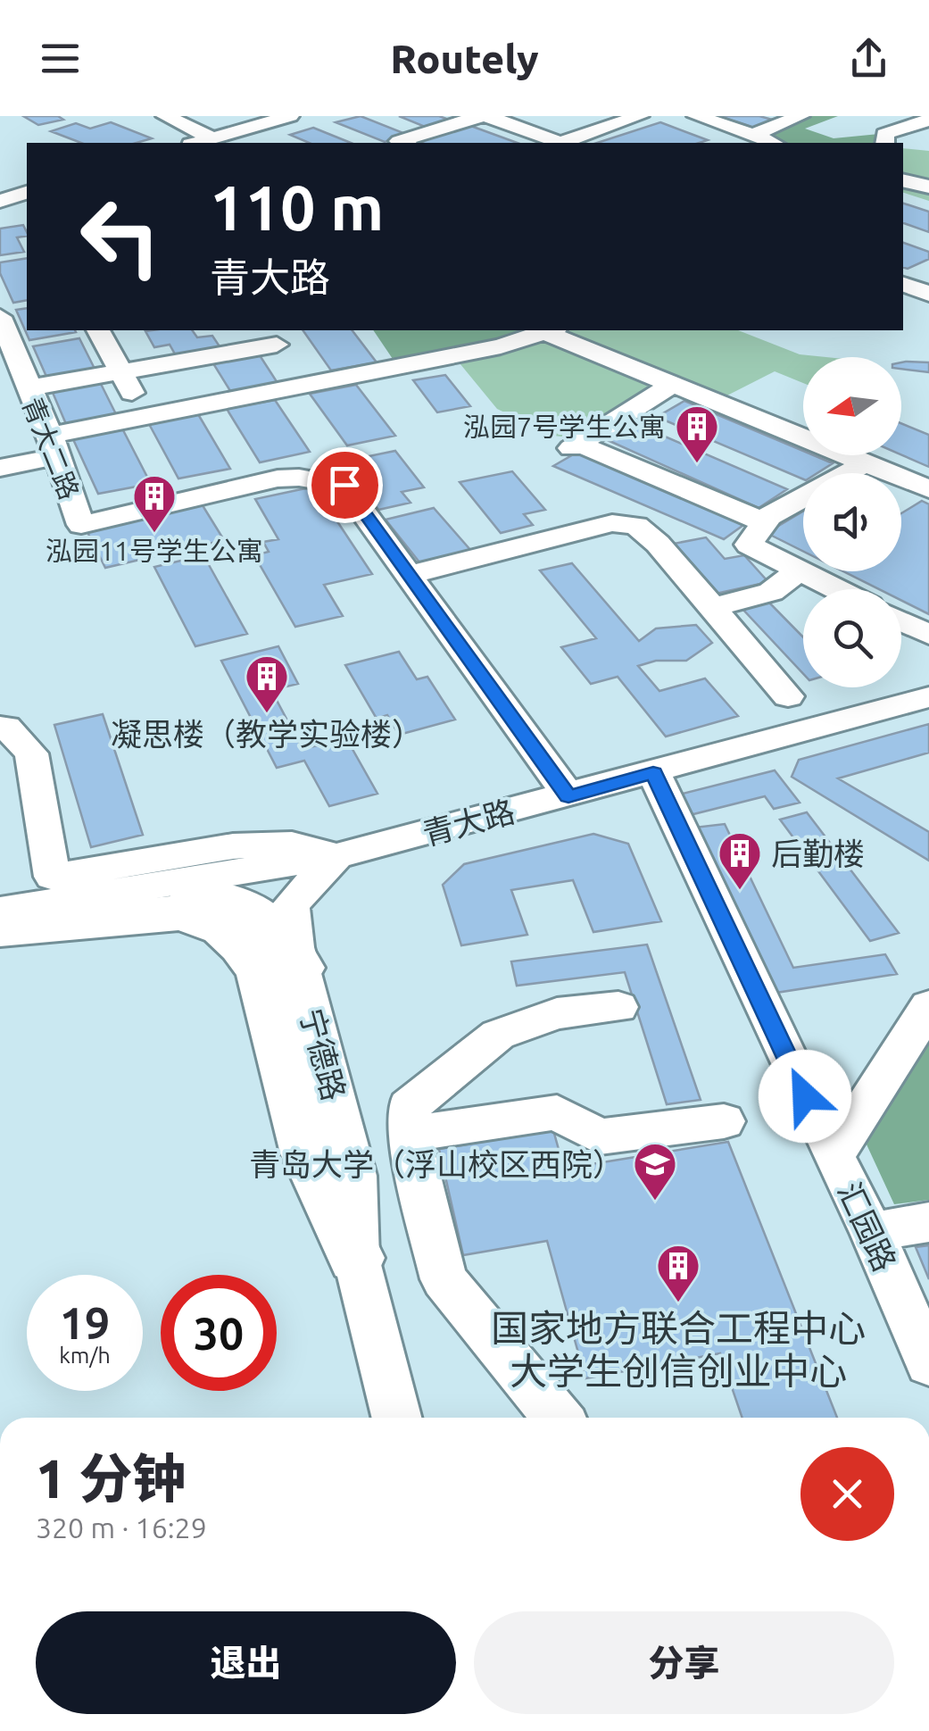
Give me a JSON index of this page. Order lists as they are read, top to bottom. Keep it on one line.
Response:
{"streets":{"street":["青大二路","青大路","宁德路","汇园路"]},"crossings":[["青大路","宁德路"]],"places":{"building":["泓园7号学生公寓","泓园11号学生公寓","凝思楼（教学实验楼）","后勤楼","国家地方联合工程中心 大学生创信创业中心"],"school or university":["青岛大学（浮山校区西院）"]},"north":"left","page":{"header":"Routely","turn":["110 m","青大路"],"speed":"19 km/h","limit":"30","heading":["1 分钟","320 m · 16:29"],"buttons":["退出","分享"]}}
